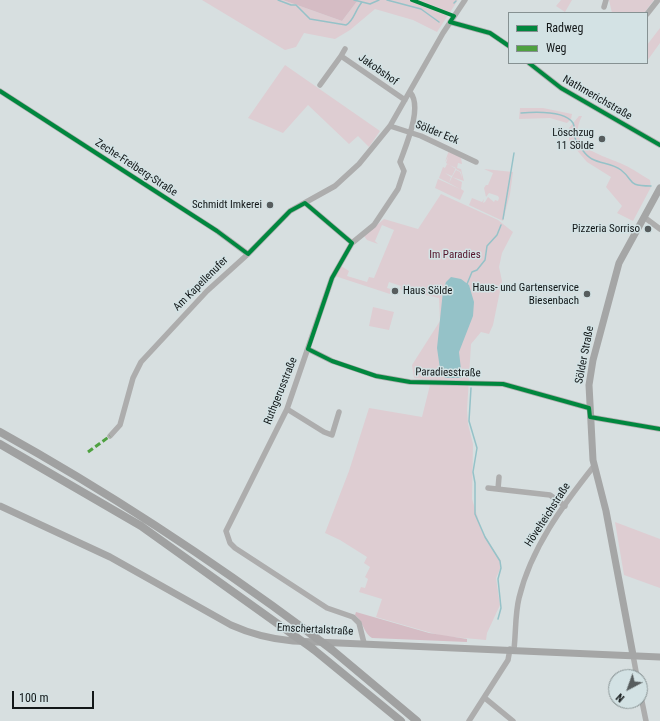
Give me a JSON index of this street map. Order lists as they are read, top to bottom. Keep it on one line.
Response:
{"streets":{"main road":["Sölder Straße","Emschertalstraße"],"street":["Jakobshof","Nathmerichstraße","Sölder Eck","Zeche-Freiberg-Straße","Am Kapellenufer","Paradiesstraße","Ruthgerusstraße","Hövelteichstraße"]},"crossings":[["Jakobshof","Am Kapellenufer"],["Sölder Eck","Am Kapellenufer"],["Sölder Eck","Ruthgerusstraße"],["Zeche-Freiberg-Straße","Am Kapellenufer"],["Am Kapellenufer","Ruthgerusstraße"],["Sölder Straße","Paradiesstraße"],["Sölder Straße","Hövelteichstraße"],["Sölder Straße","Emschertalstraße"],["Paradiesstraße","Ruthgerusstraße"],["Ruthgerusstraße","Emschertalstraße"],["Hövelteichstraße","Emschertalstraße"]],"parks":["Im Paradies"],"places":["Löschzug 11 Sölde","Schmidt Imkerei","Pizzeria Sorriso","Haus Sölde","Haus- und Gartenservice Biesenbach"],"legend":["Radweg","Weg"],"scale_bar":"100 m","north":"bottom left"}
